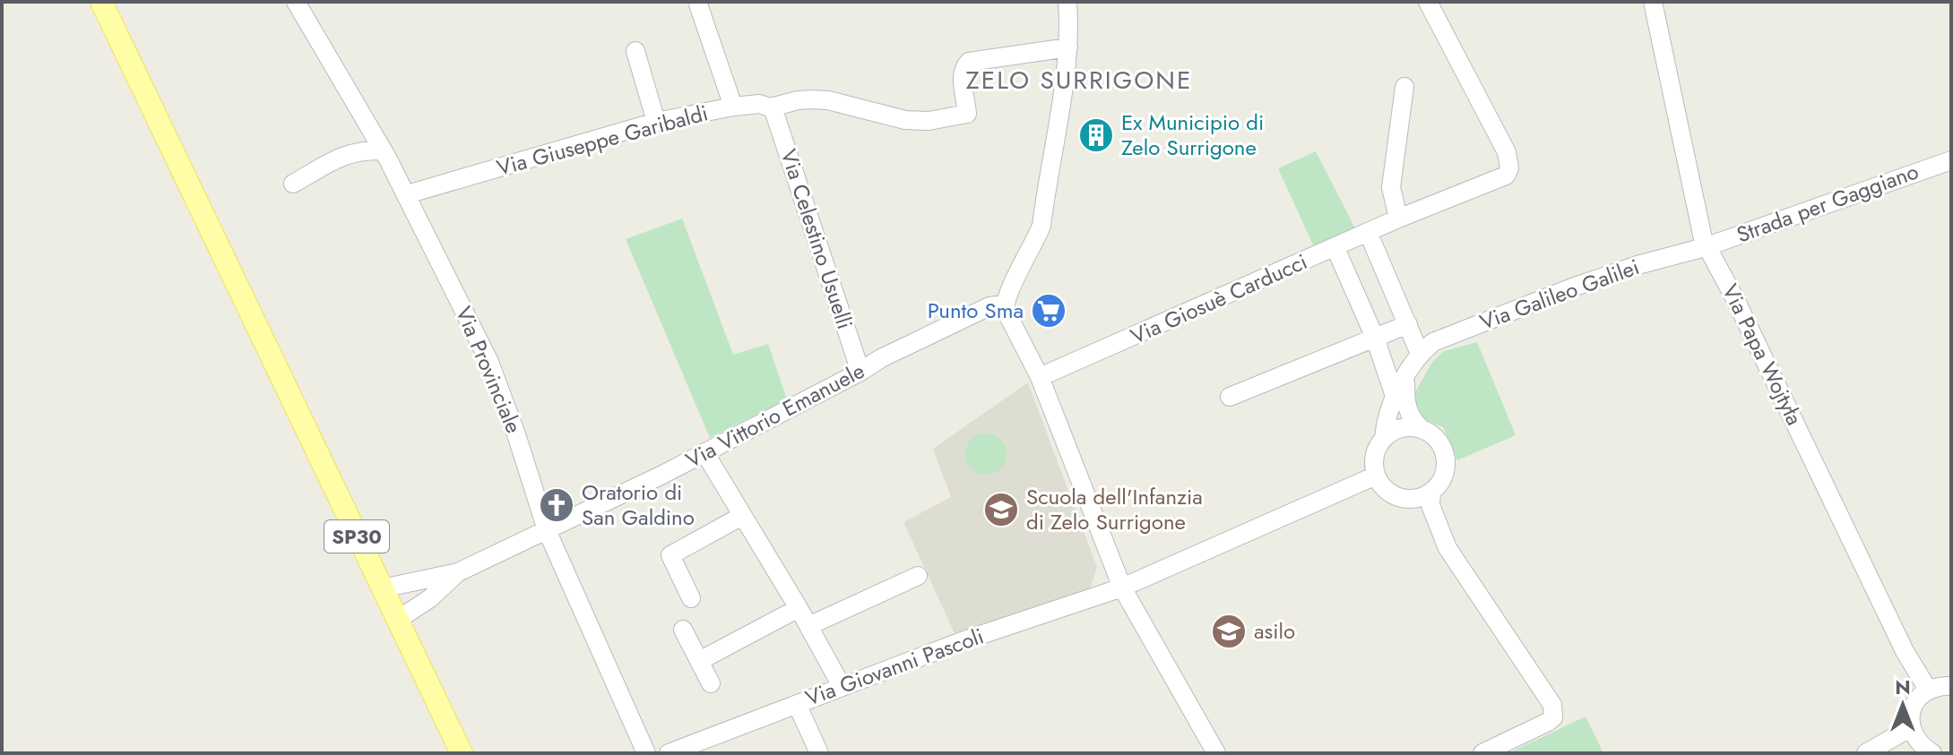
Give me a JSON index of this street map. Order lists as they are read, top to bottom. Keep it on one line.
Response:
{"streets":{"main road":["SP30"],"street":["Via Giuseppe Garibaldi","Strada per Gaggiano","Via Celestino Usuelli","Via Galileo Galilei","Via Giosuè Carducci","Via Papa Wojtyła","Via Provinciale","Via Vittorio Emanuele","Via Giovanni Pascoli"]},"crossings":[["Via Giuseppe Garibaldi","Via Celestino Usuelli"],["Via Giuseppe Garibaldi","Via Provinciale"],["Strada per Gaggiano","Via Galileo Galilei"],["Strada per Gaggiano","Via Papa Wojtyła"],["Via Celestino Usuelli","Via Vittorio Emanuele"],["Via Galileo Galilei","Via Papa Wojtyła"],["Via Provinciale","Via Vittorio Emanuele"]],"districts":["ZELO SURRIGONE"],"places":{"building":["Ex Municipio di Zelo Surrigone"],"supermarket":["Punto Sma"],"church":["Oratorio di San Galdino"],"school or university":["Scuola dell'Infanzia di Zelo Surrigone","asilo"]},"north":"top"}
